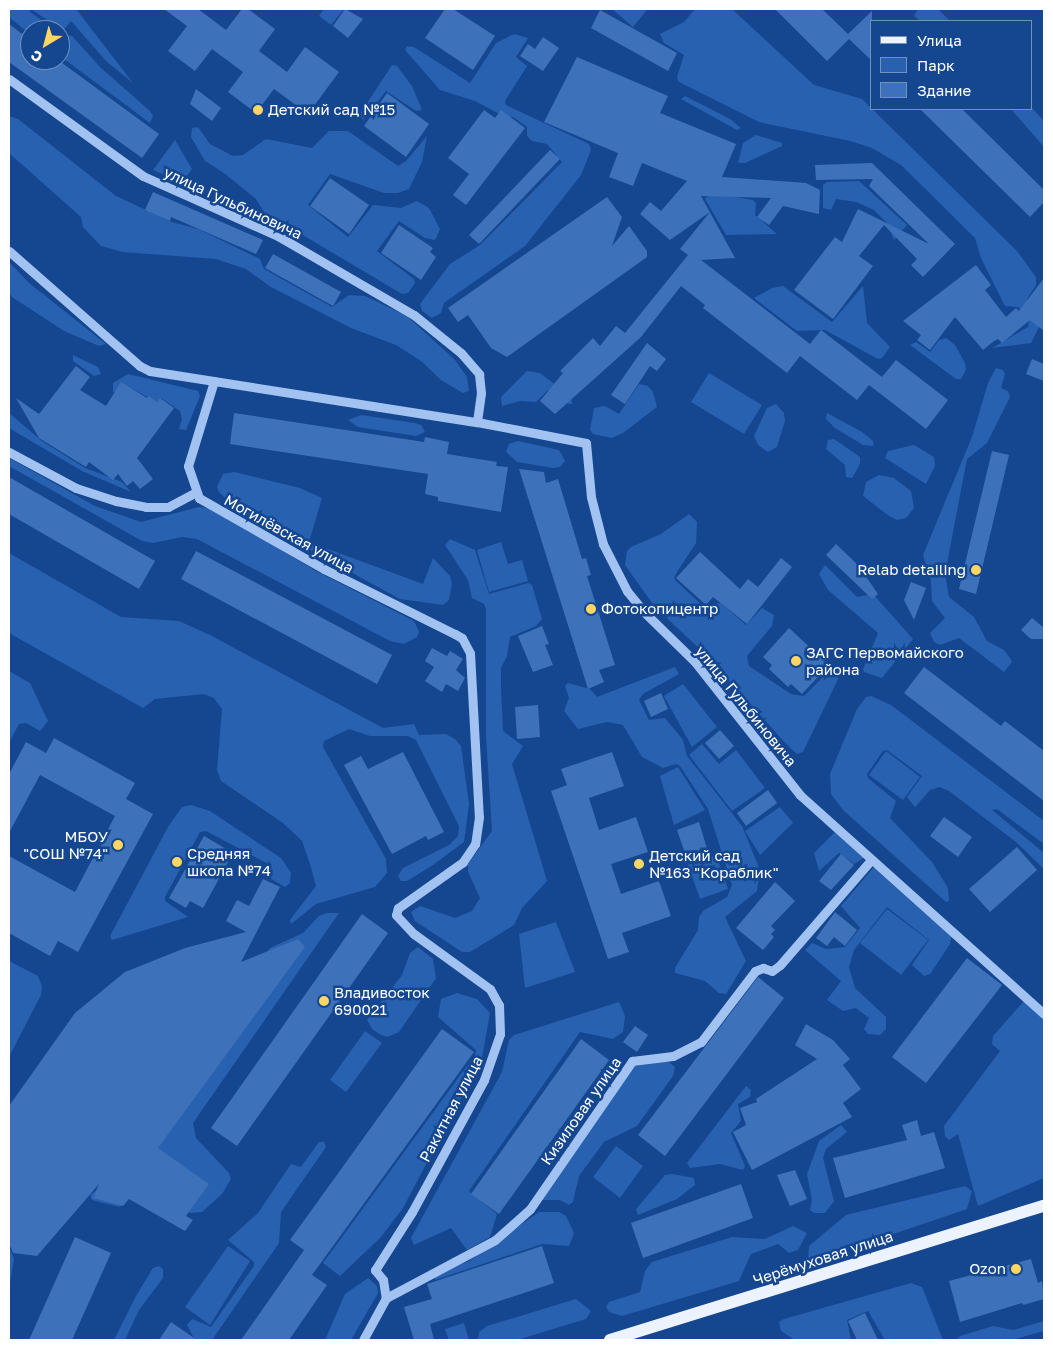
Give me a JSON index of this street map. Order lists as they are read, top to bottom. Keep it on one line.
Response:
{"streets":{"main road":["Черёмуховая улица"],"street":["улица Гульбиновича","Могилёвская улица","Ракитная улица","Кизиловая улица"]},"crossings":[["улица Гульбиновича","Могилёвская улица"],["улица Гульбиновича","Кизиловая улица"],["Могилёвская улица","Ракитная улица"],["Ракитная улица","Кизиловая улица"]],"places":["Детский сад №15","Relab detailing","Фотокопицентр","ЗАГС Первомайского района","МБОУ \"СОШ №74\"","Средняя школа №74","Детский сад №163 \"Кораблик\"","Владивосток 690021","Ozon"],"legend":["Улица","Парк","Здание"],"north":"bottom left"}
